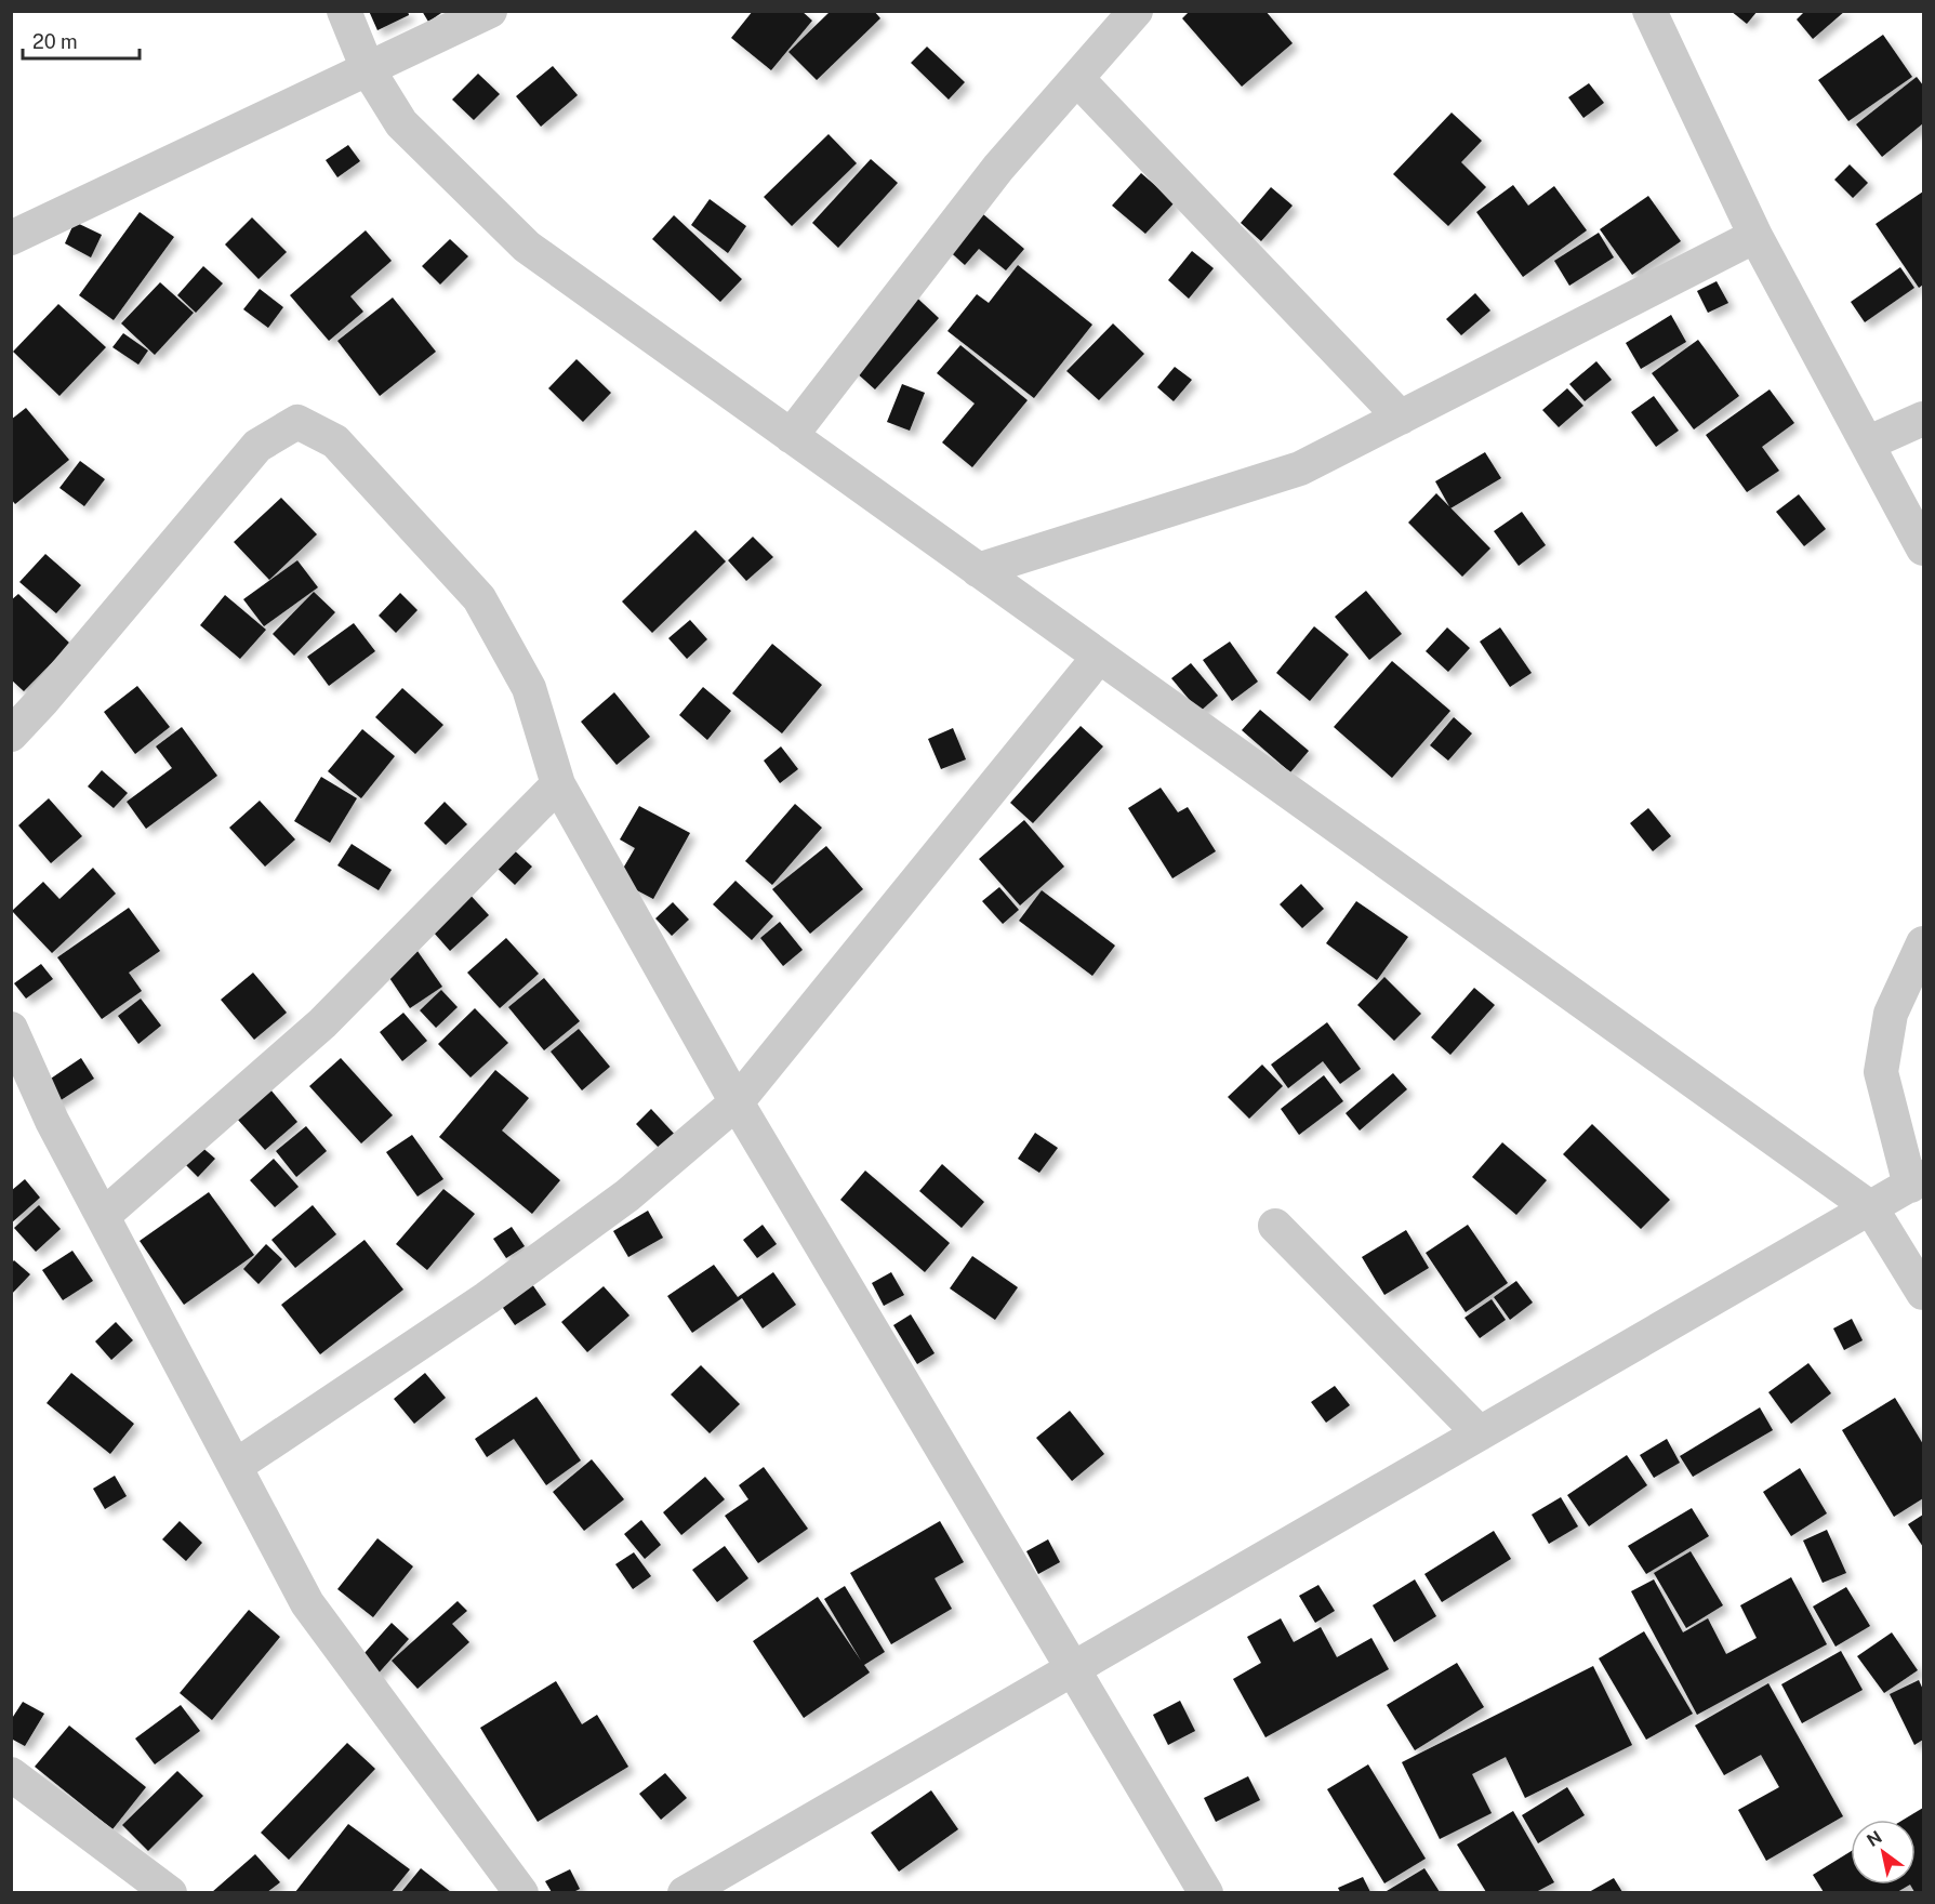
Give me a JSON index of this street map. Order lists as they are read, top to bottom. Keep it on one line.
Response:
{"scale_bar":"20 m","north":"top left"}
